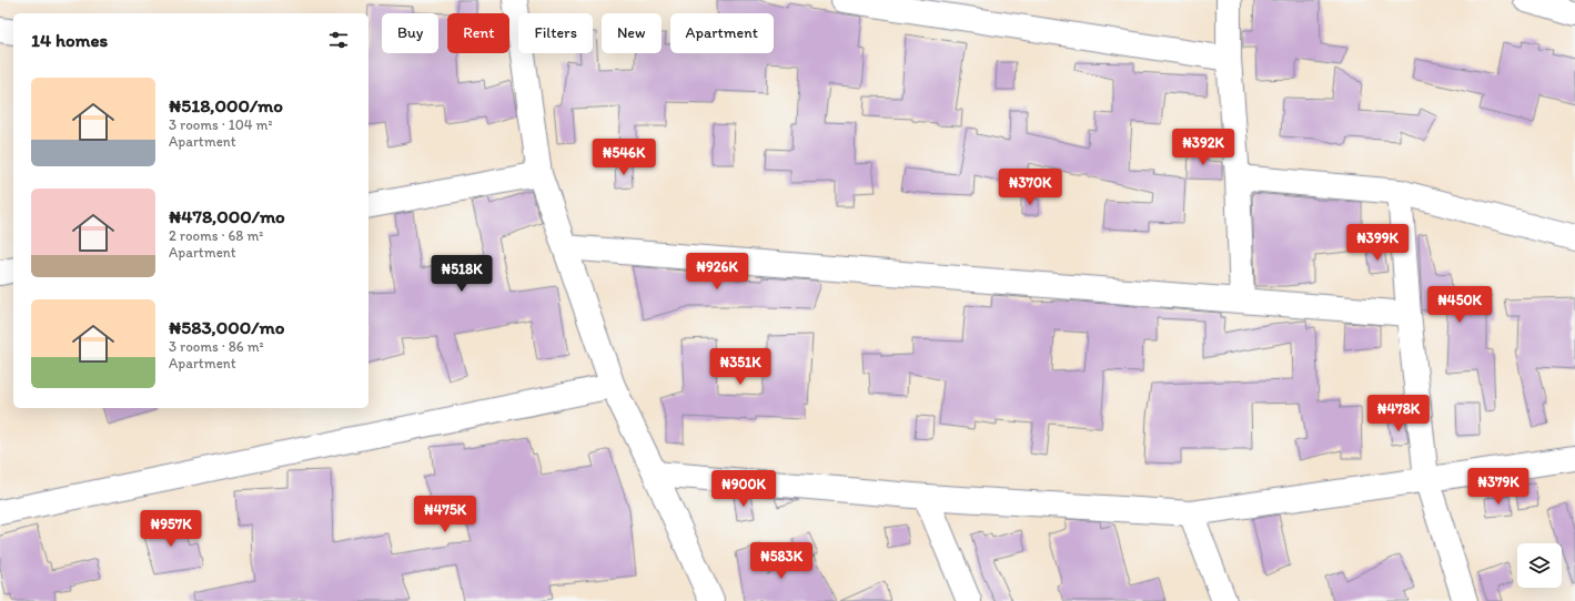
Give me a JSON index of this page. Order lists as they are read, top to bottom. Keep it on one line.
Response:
{"page":{"chip":["Buy","Rent","Filters","New","Apartment"],"heading":"14 homes","list":[{"name":"₦518,000/mo","note":"3 rooms · 104 m² · Apartment"},{"name":"₦478,000/mo","note":"2 rooms · 68 m² · Apartment"},{"name":"₦583,000/mo","note":"3 rooms · 86 m² · Apartment"}],"price":["₦392K","₦546K","₦370K","₦399K","₦926K","₦518K","₦450K","₦351K","₦478K","₦379K","₦900K","₦475K","₦957K","₦583K"]}}
